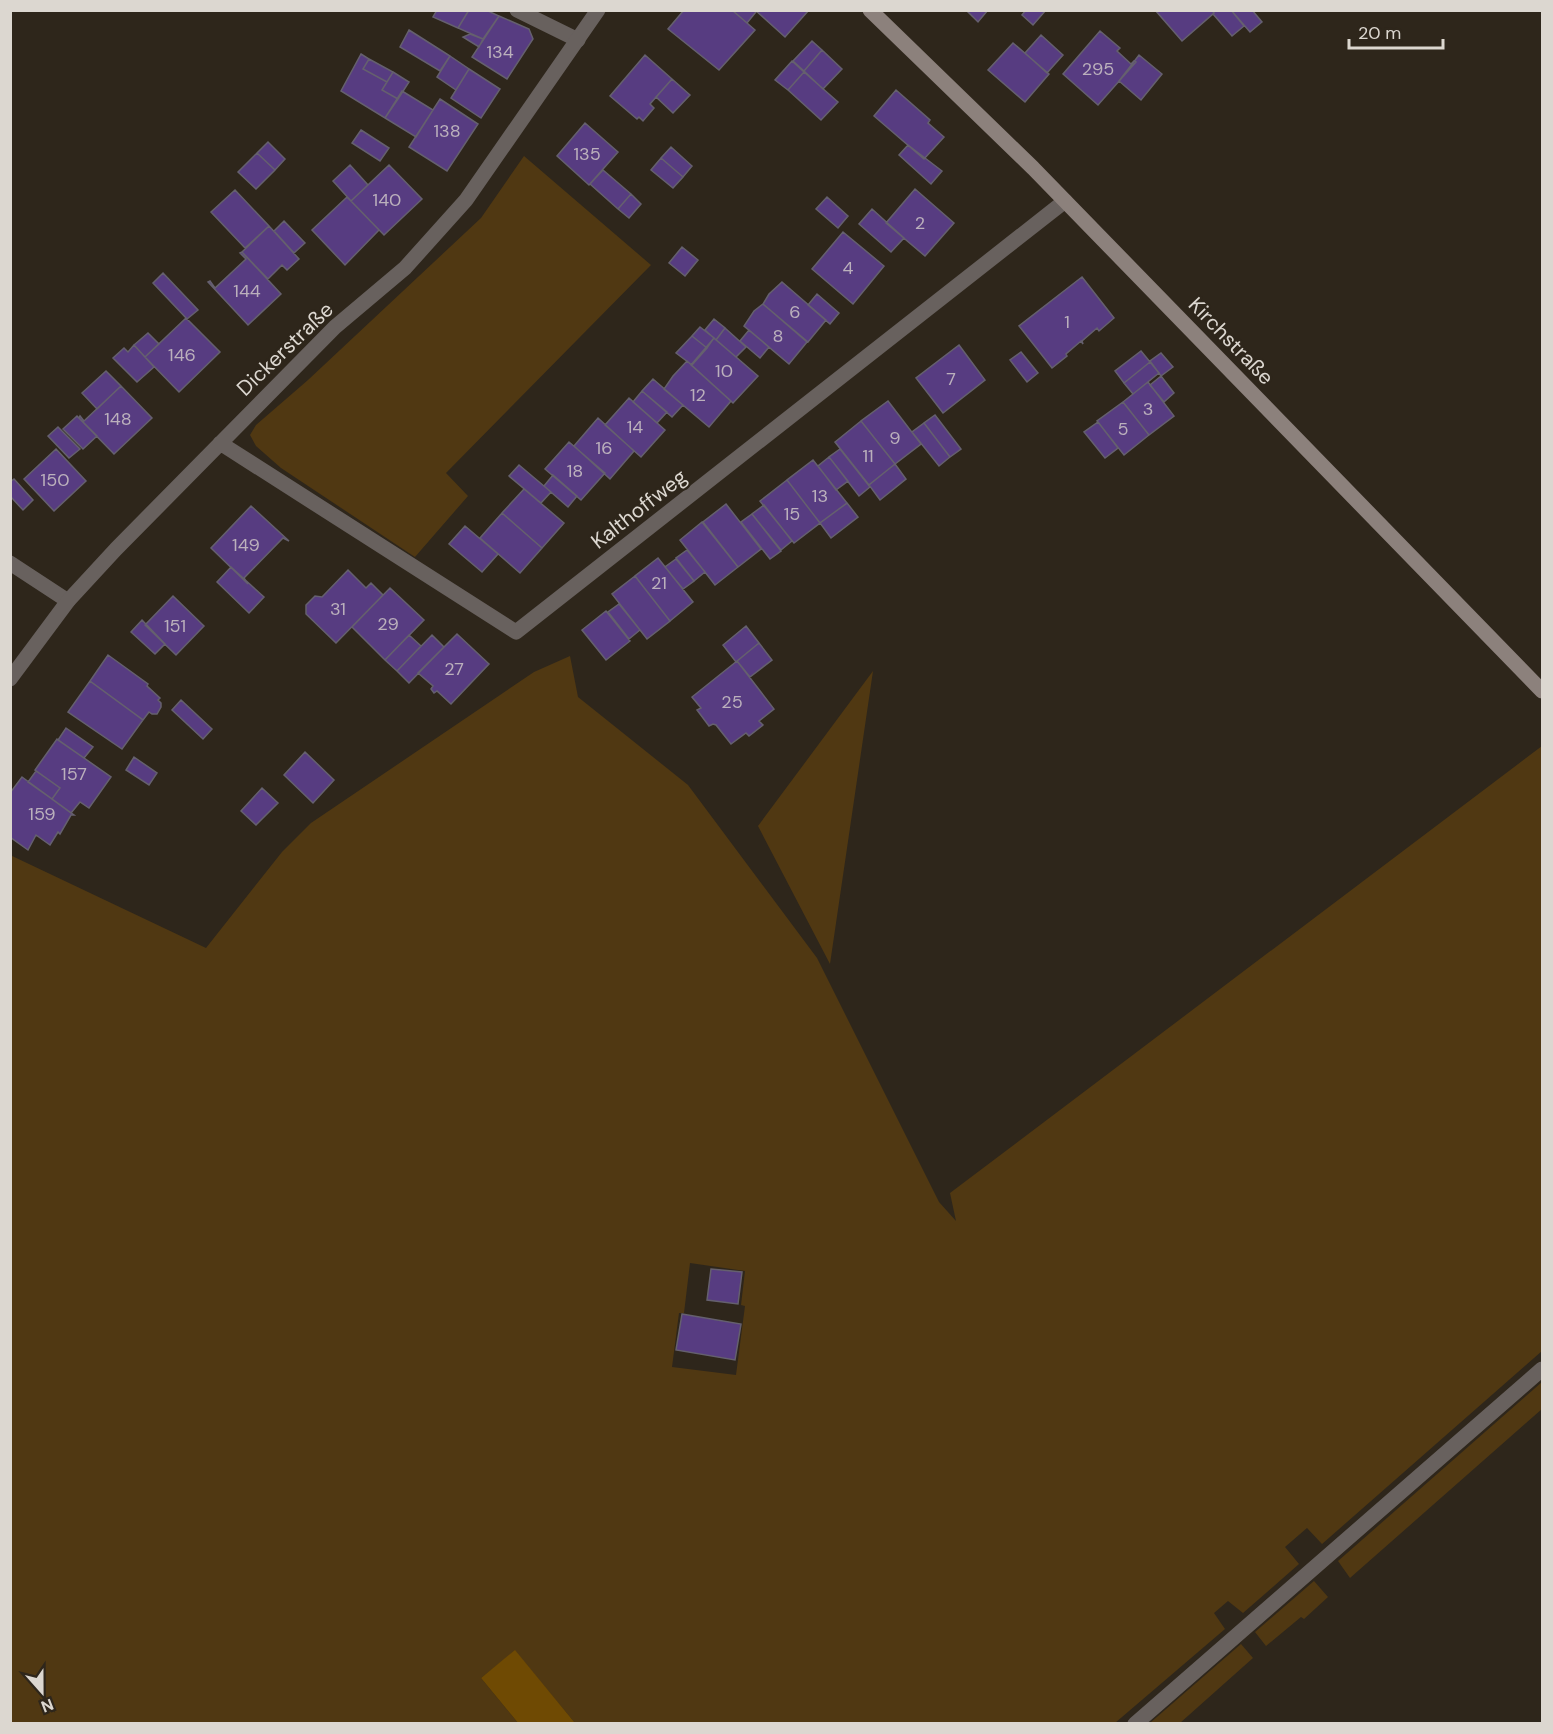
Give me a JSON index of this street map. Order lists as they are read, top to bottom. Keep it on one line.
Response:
{"streets":{"street":["Kirchstraße","Dickerstraße","Kalthoffweg"]},"crossings":[["Kirchstraße","Kalthoffweg"],["Dickerstraße","Kalthoffweg"]],"house_numbers":["134","295","138","135","140","2","4","144","6","1","8","146","10","7","12","3","148","14","5","9","16","11","18","150","13","15","149","21","31","29","151","27","25","157","159"],"scale_bar":"20 m","north":"bottom"}
